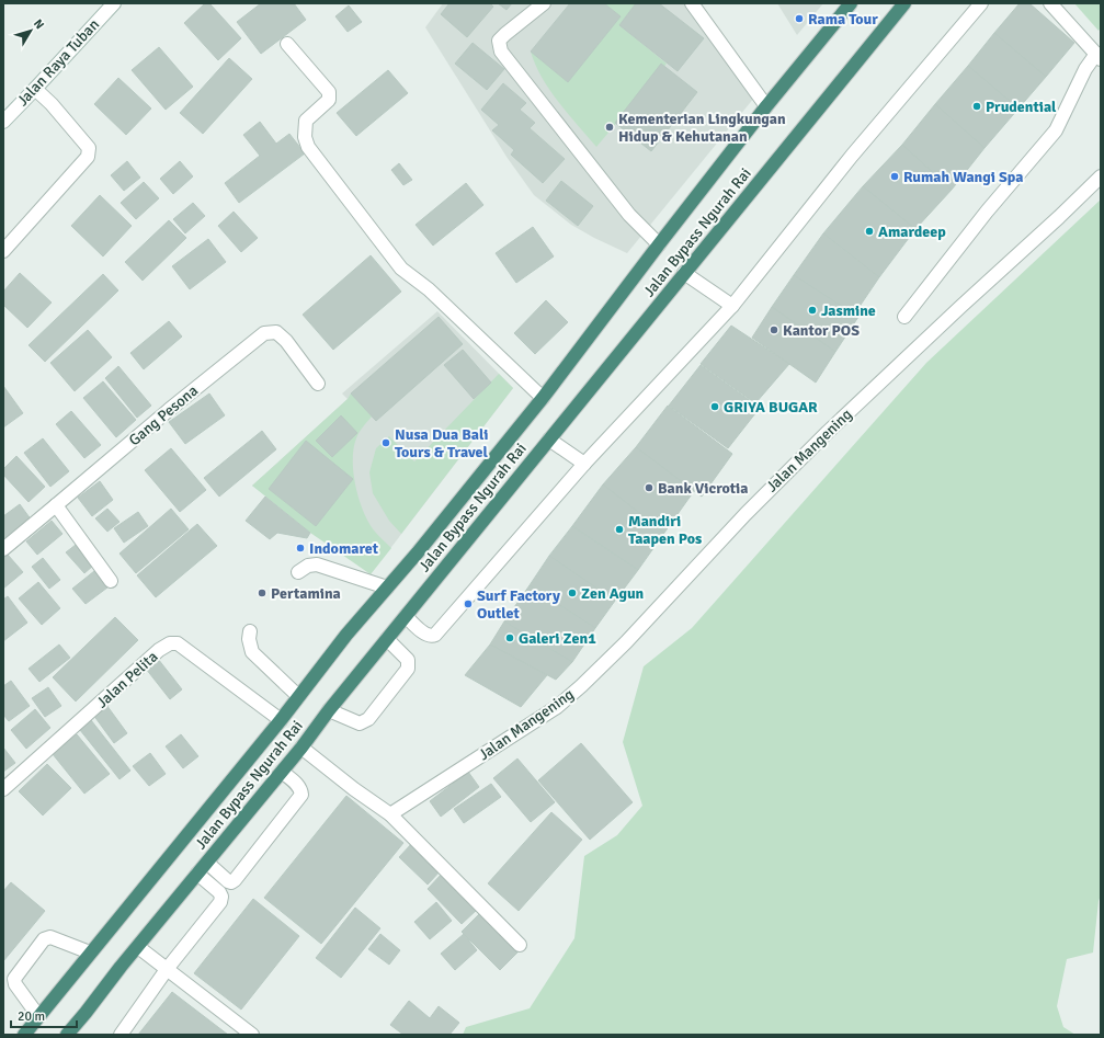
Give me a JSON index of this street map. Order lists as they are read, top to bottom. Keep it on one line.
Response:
{"streets":{"highway":["Jalan Bypass Ngurah Rai"],"street":["Jalan Raya Tuban","Gang Pesona","Jalan Mangening","Jalan Pelita"]},"crossings":[["Jalan Bypass Ngurah Rai","Jalan Pelita"]],"places":["Rama Tour","Prudential","Kementerian Lingkungan Hidup & Kehutanan","Rumah Wangi Spa","Amardeep","Jasmine","Kantor POS","GRIYA BUGAR","Nusa Dua Bali Tours & Travel","Bank Vicrotia","Mandiri Taapen Pos","Indomaret","Pertamina","Zen Agun","Surf Factory Outlet","Galeri Zen1"],"scale_bar":"20 m","north":"top right"}
